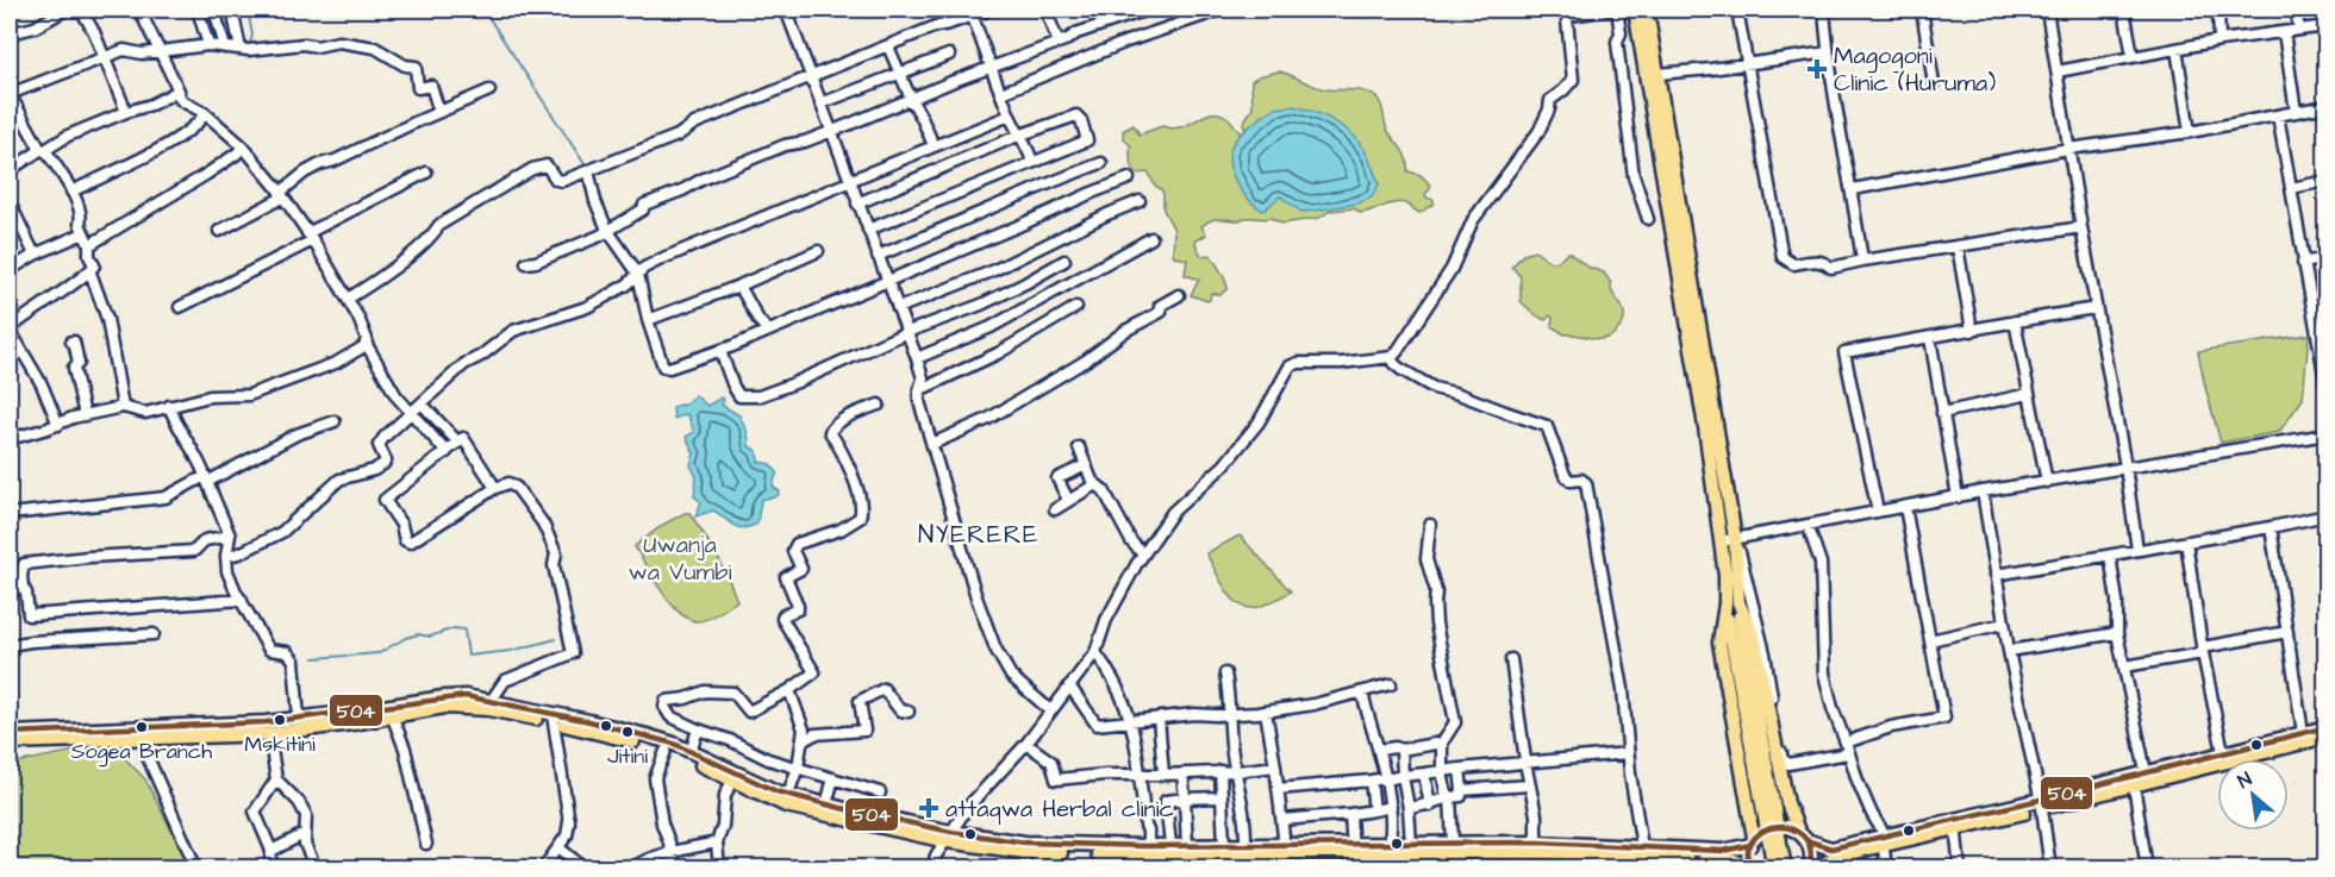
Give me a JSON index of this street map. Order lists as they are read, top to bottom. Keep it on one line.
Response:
{"districts":["NYERERE"],"parks":["Uwanja wa Vumbi"],"places":{"health":["Magogoni Clinic (Huruma)","attaqwa Herbal clinic"],"other":["Mskitini","Sogea Branch","Jitini"]},"lines":["transit line 504"],"north":"top left"}
